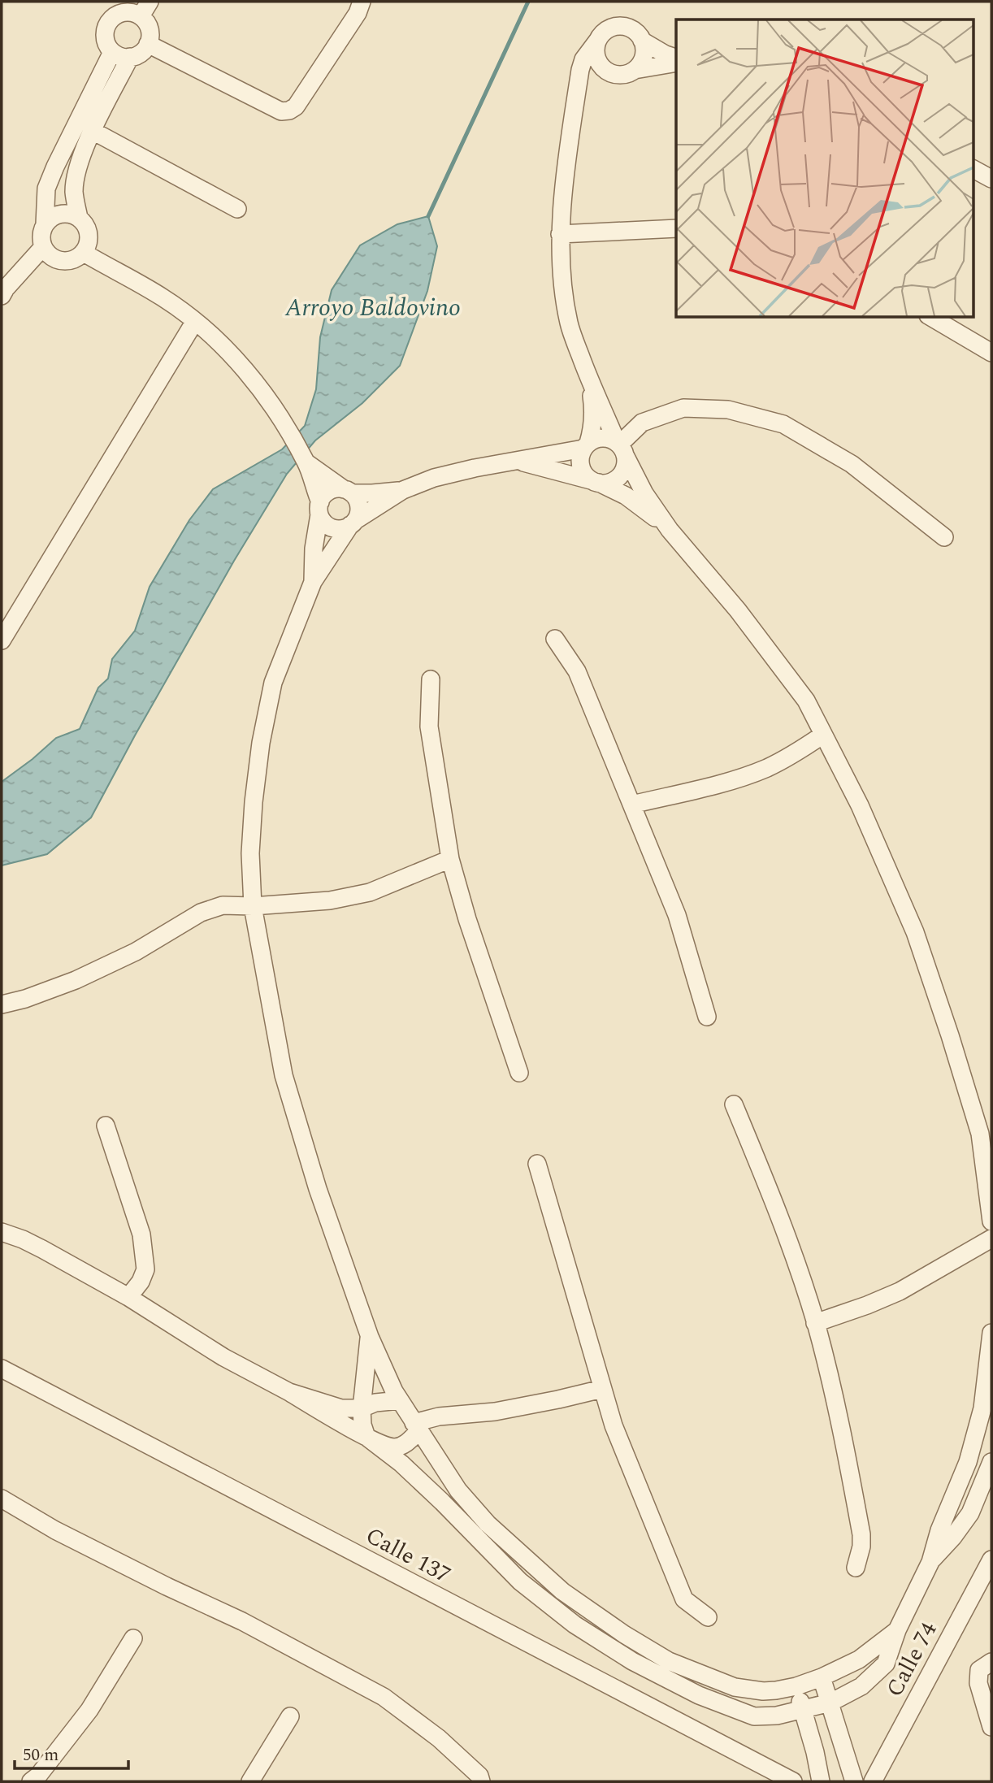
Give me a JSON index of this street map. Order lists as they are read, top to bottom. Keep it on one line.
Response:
{"streets":{"street":["Calle 137","Calle 74"]},"water":["Arroyo Baldovino"],"scale_bar":"50 m"}
